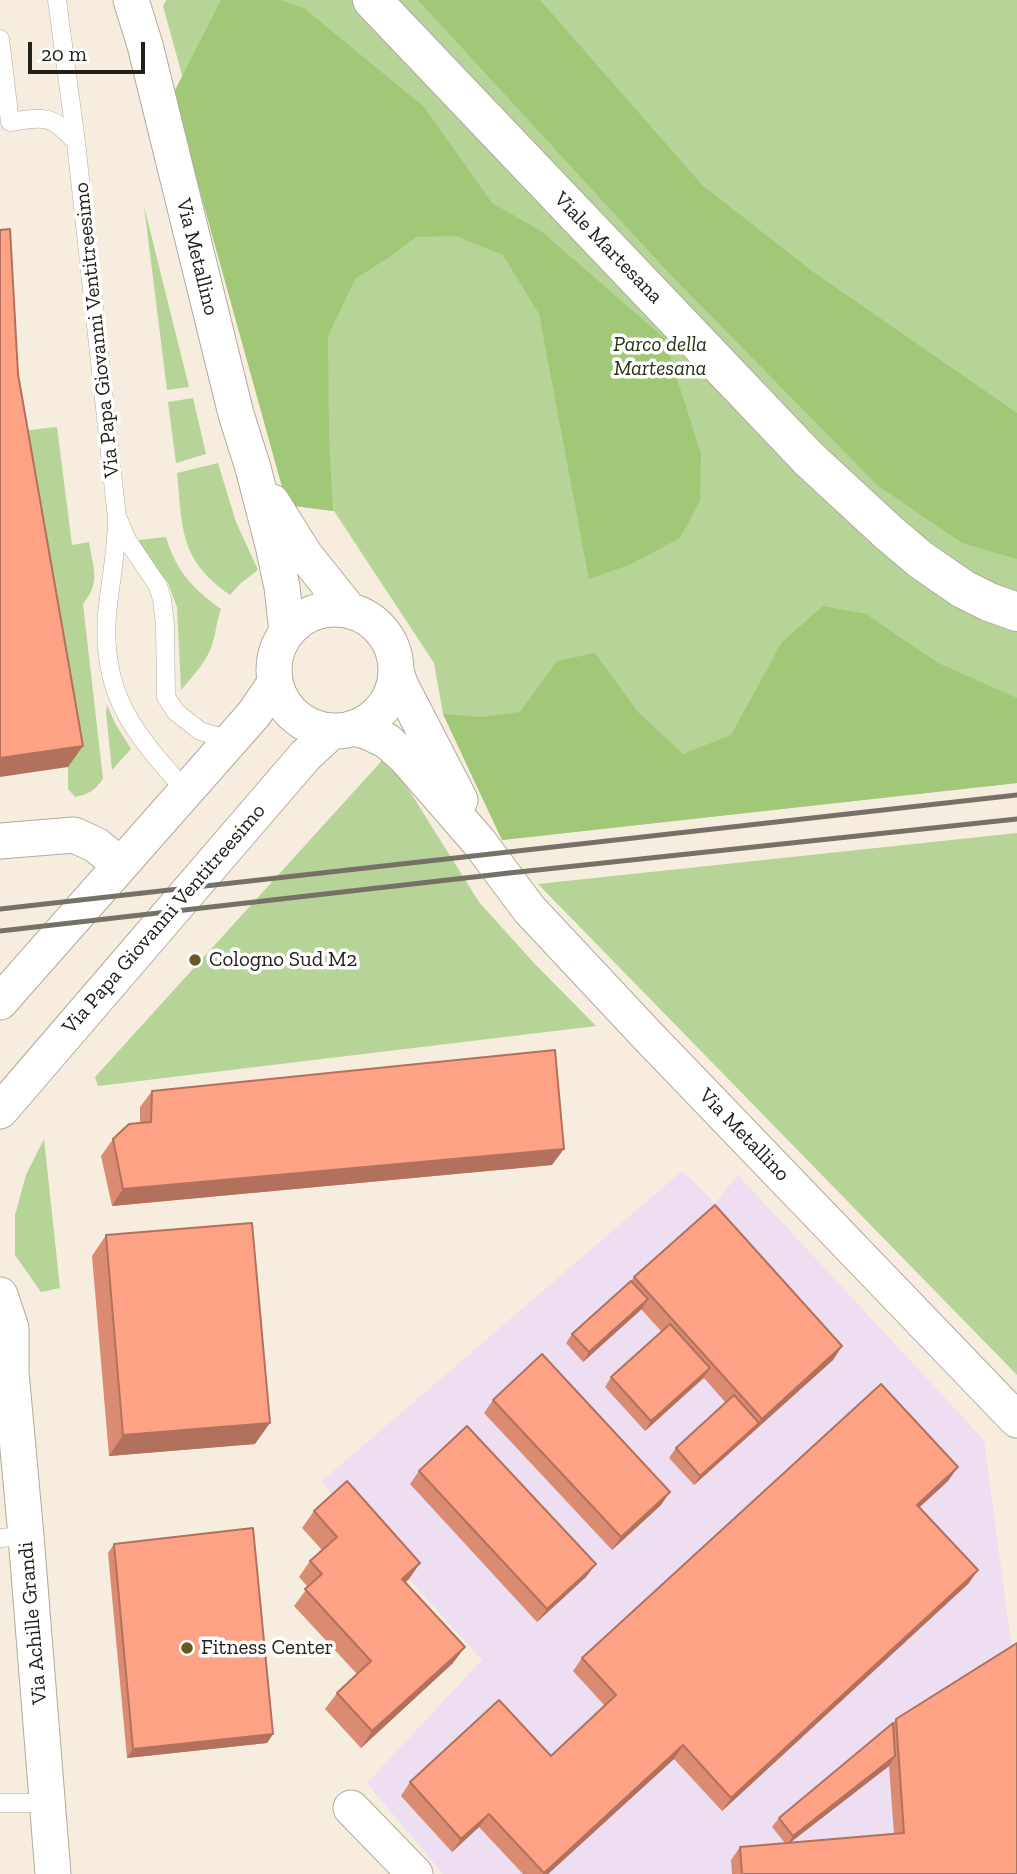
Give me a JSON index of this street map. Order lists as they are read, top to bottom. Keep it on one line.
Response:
{"streets":{"street":["Viale Martesana","Via Metallino","Via Papa Giovanni Ventitreesimo","Via Achille Grandi"]},"crossings":[["Via Metallino","Via Papa Giovanni Ventitreesimo"]],"parks":["Parco della Martesana"],"places":["Cologno Sud M2","Fitness Center"],"scale_bar":"20 m"}
